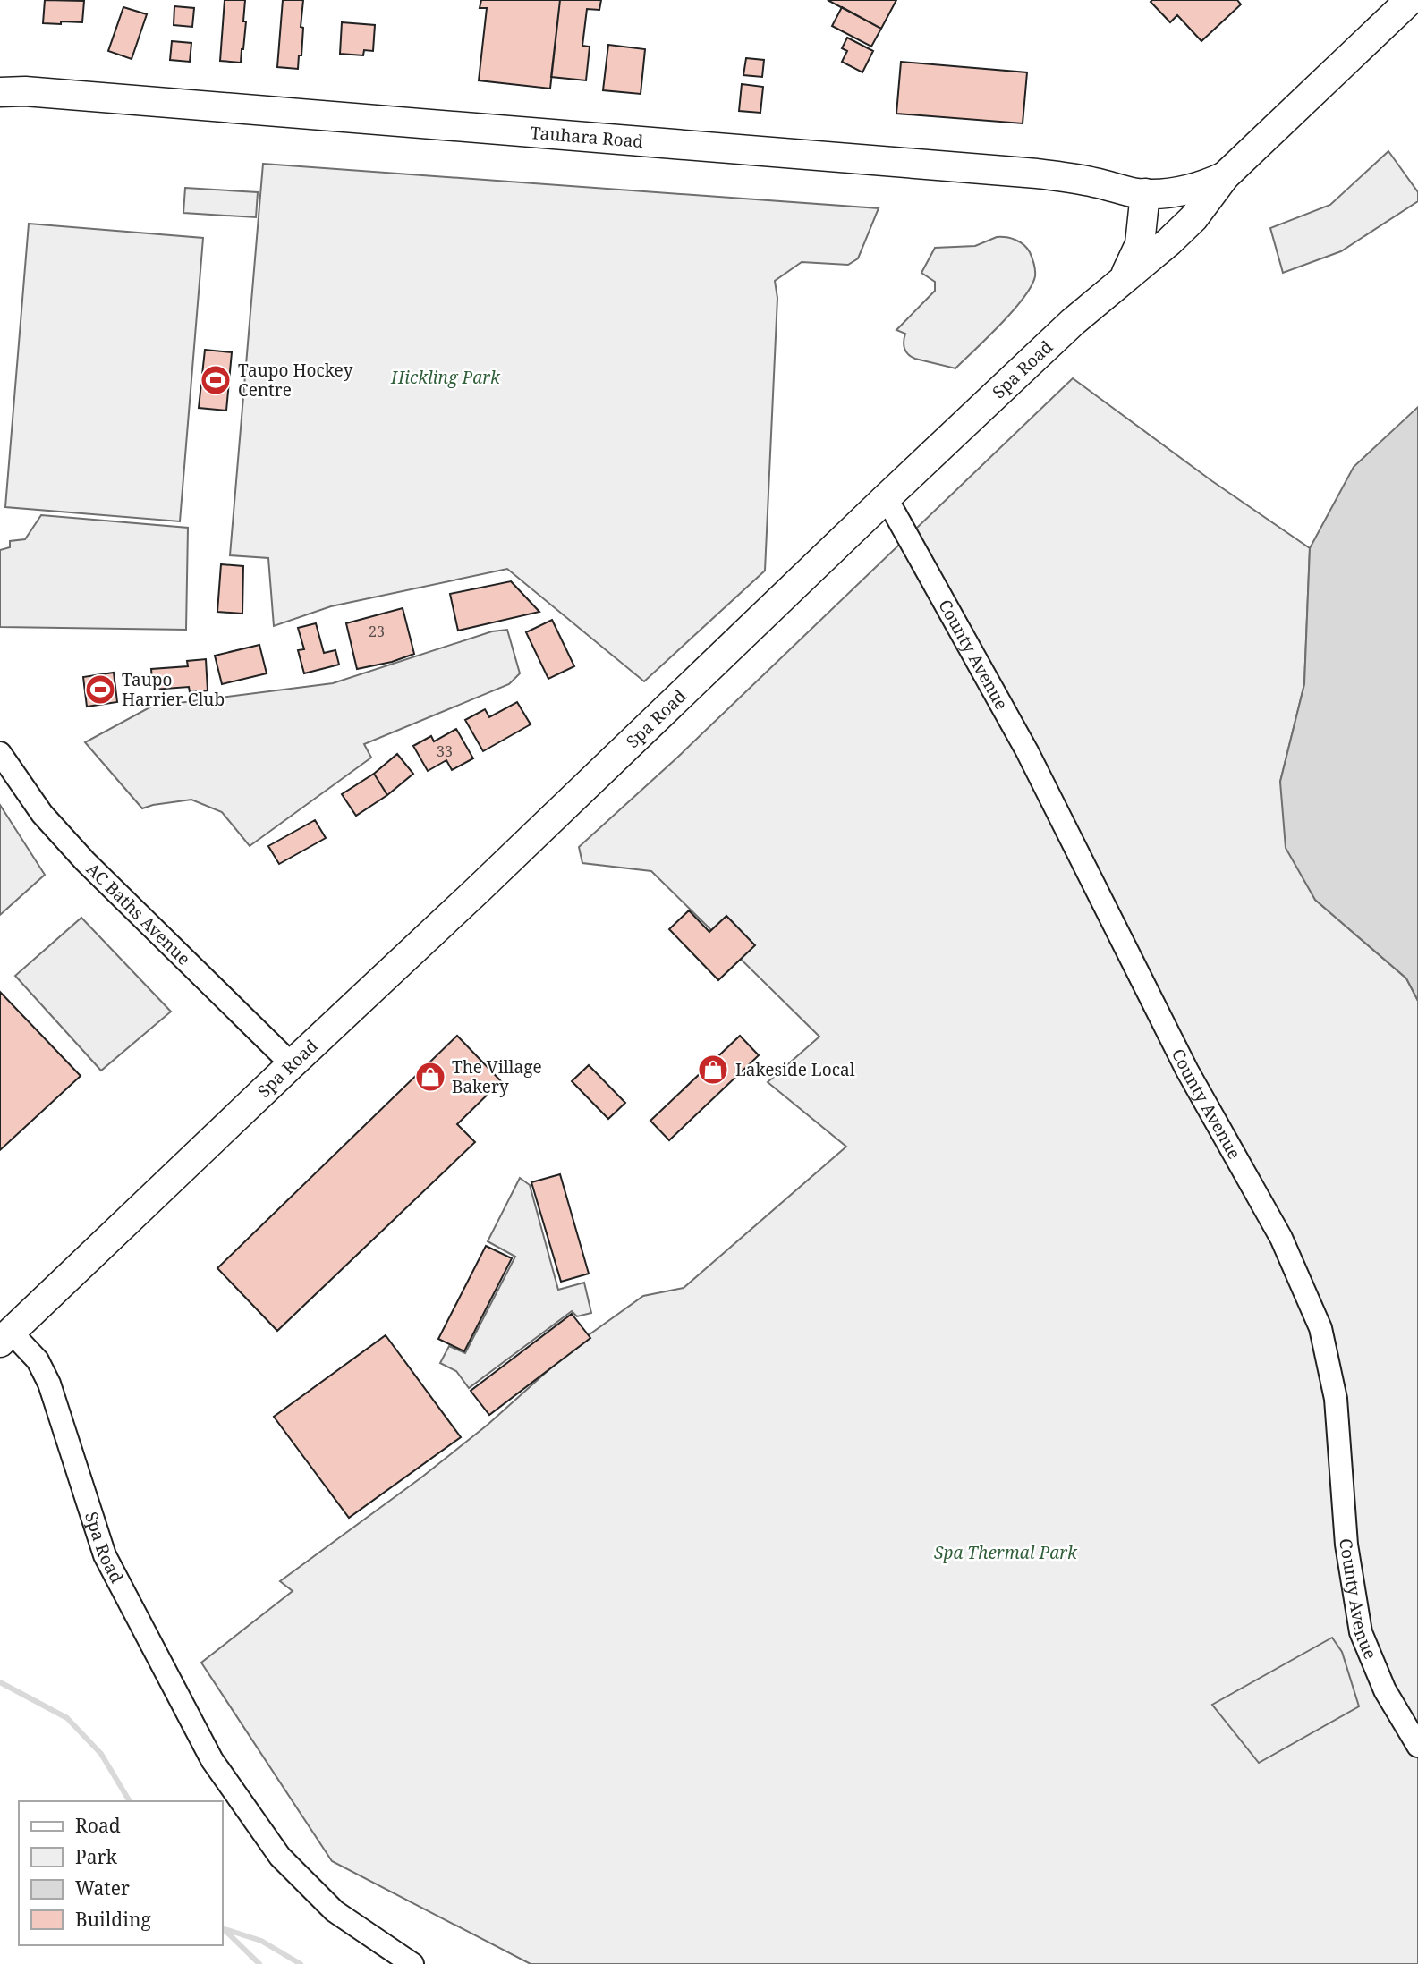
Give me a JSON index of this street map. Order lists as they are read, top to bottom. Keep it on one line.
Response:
{"streets":{"main road":["Tauhara Road","Spa Road"],"street":["County Avenue","AC Baths Avenue"]},"crossings":[["Tauhara Road","Spa Road"],["Spa Road","County Avenue"],["Spa Road","AC Baths Avenue"]],"parks":["Hickling Park","Spa Thermal Park"],"places":{"sports":["Taupo Hockey Centre","Taupo Harrier Club"],"shop":["Lakeside Local","The Village Bakery"]},"house_numbers":["23","33"],"legend":["Road","Park","Water","Building"]}
